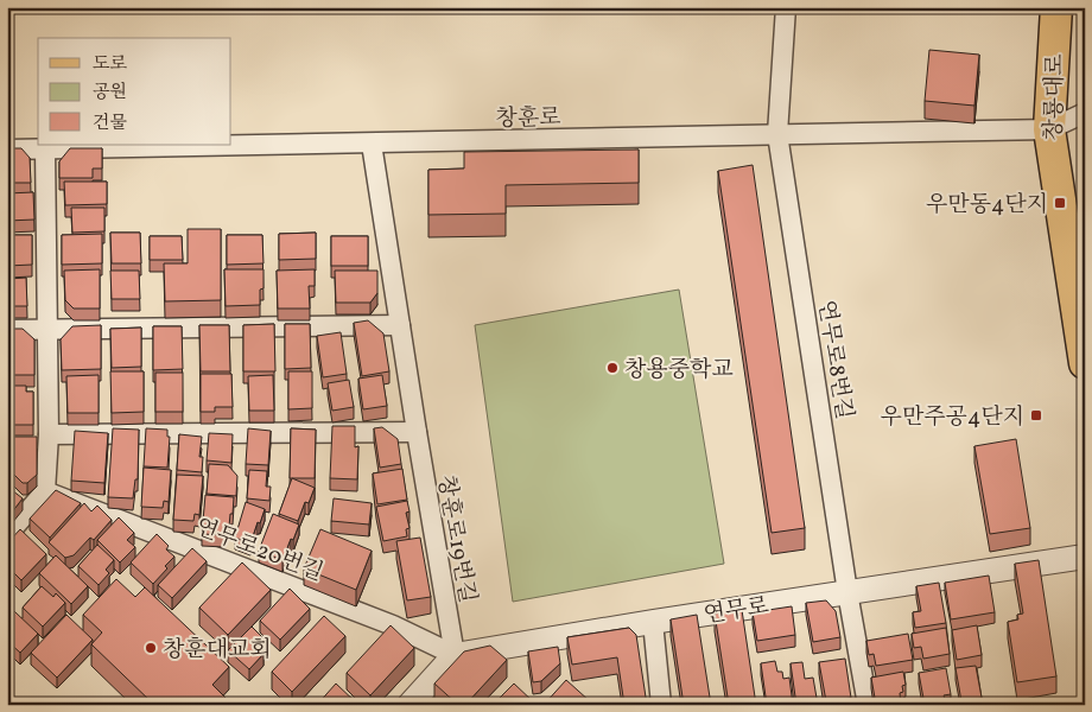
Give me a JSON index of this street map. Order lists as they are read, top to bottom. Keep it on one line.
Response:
{"streets":{"main road":["창룡대로"],"street":["창훈로","연무로8번길","창훈로19번길","연무로20번길","연무로"]},"crossings":[["창룡대로","창훈로"],["창훈로","연무로8번길"],["창훈로","창훈로19번길"],["연무로8번길","연무로"],["창훈로19번길","연무로20번길"],["창훈로19번길","연무로"],["연무로20번길","연무로"]],"places":{"transit":["우만동4단지","우만주공4단지"],"other":["창용중학교","창훈대교회"]},"legend":["도로","공원","건물"]}
